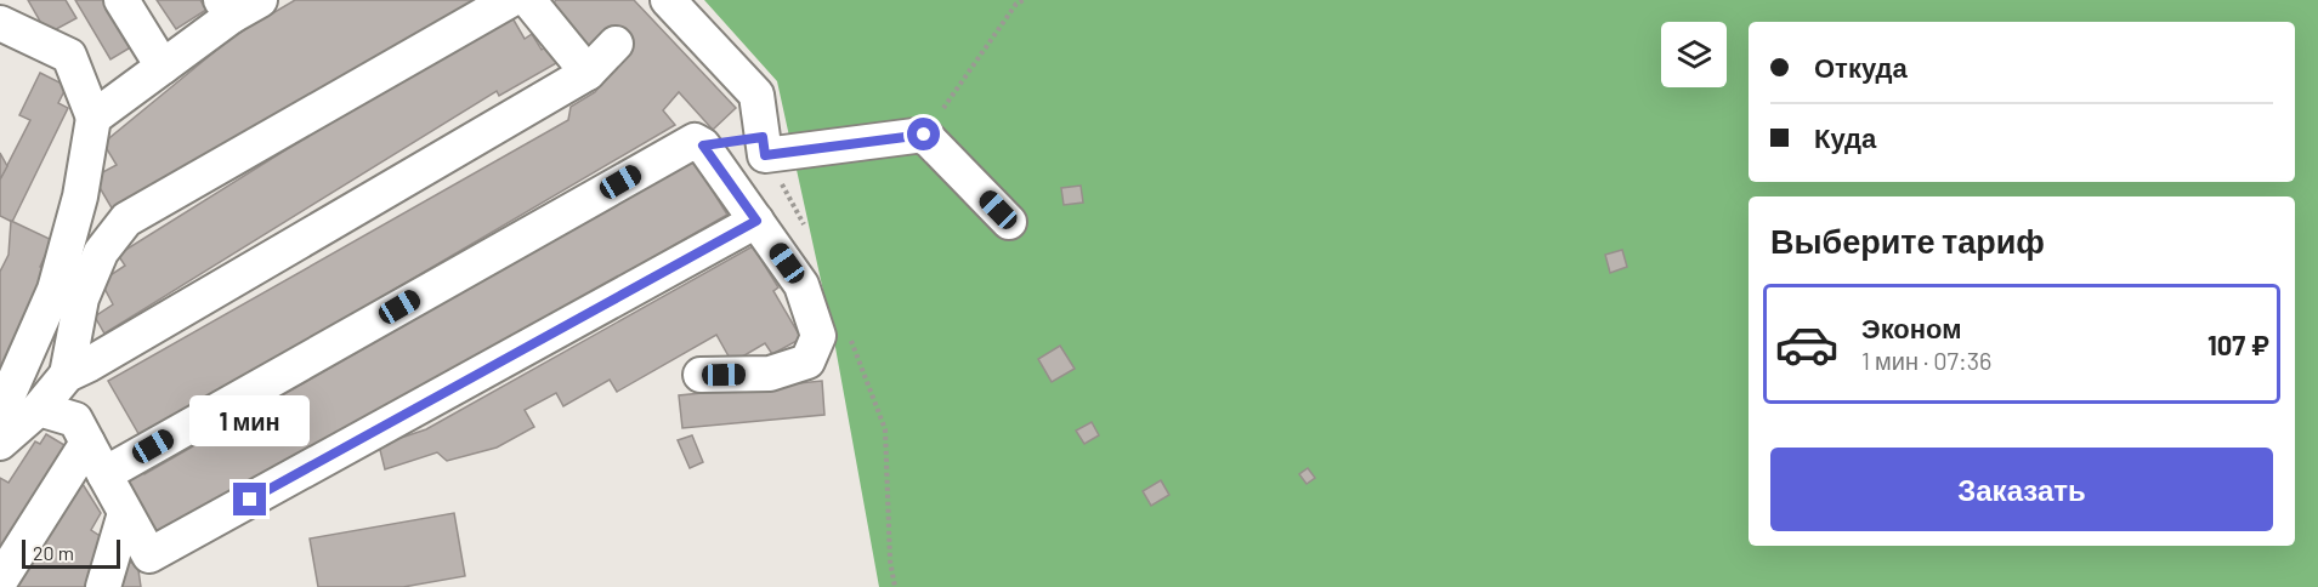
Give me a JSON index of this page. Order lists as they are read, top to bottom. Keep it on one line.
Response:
{"scale_bar":"20 m","page":{"banner":["Откуда","Куда"],"heading":"Выберите тариф","list":[{"name":"Эконом","note":"1 мин · 07:36","value":"107 ₽"}],"bubble":"1 мин","buttons":"Заказать","scale":"20 m"}}
